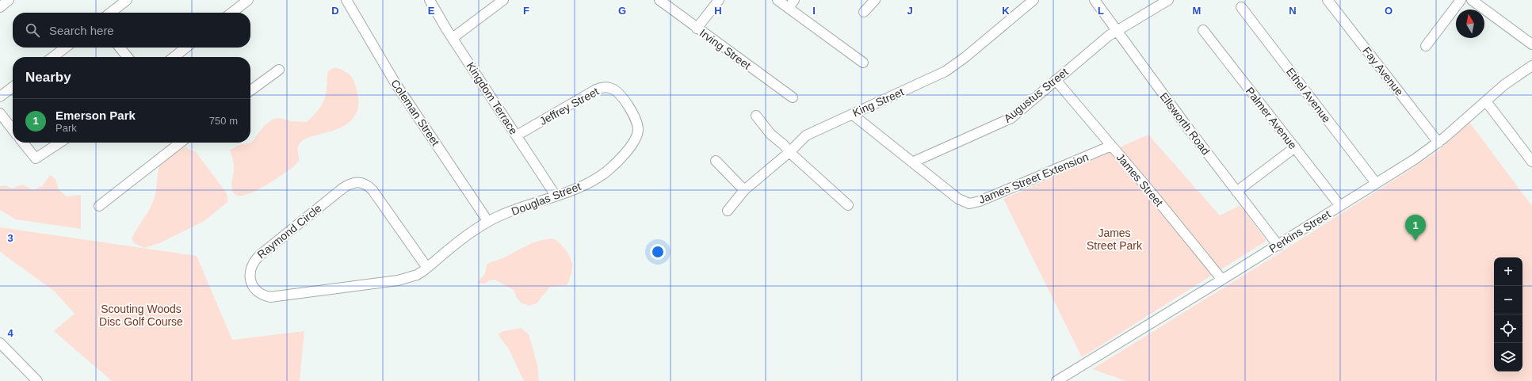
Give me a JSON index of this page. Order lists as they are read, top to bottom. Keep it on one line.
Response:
{"streets":{"street":["Irving Street","Fay Avenue","Augustus Street","Ethel Avenue","Kingdom Terrace","King Street","Jeffrey Street","Coleman Street","Palmer Avenue","Ellsworth Road","James Street Extension","James Street","Douglas Street","Raymond Circle","Perkins Street"]},"crossings":[["Fay Avenue","Perkins Street"],["Augustus Street","Ellsworth Road"],["Augustus Street","James Street Extension"],["Augustus Street","James Street"],["Ethel Avenue","Perkins Street"],["Kingdom Terrace","Jeffrey Street"],["Kingdom Terrace","Douglas Street"],["King Street","James Street Extension"],["Jeffrey Street","Douglas Street"],["Coleman Street","Douglas Street"],["Palmer Avenue","Perkins Street"],["Ellsworth Road","Perkins Street"],["James Street Extension","James Street"],["James Street","Perkins Street"],["Douglas Street","Raymond Circle"]],"parks":["James Street Park","Scouting Woods Disc Golf Course"],"north":"top","page":{"search":"Search here","heading":"Nearby","list":[{"mark":"1","name":"Emerson Park","note":"Park","value":"750 m"}],"pins":"1","map_buttons":["+","−"]},"grid":{"columns":["D","E","F","G","H","I","J","K","L","M","N","O"],"rows":["3","4"]}}
